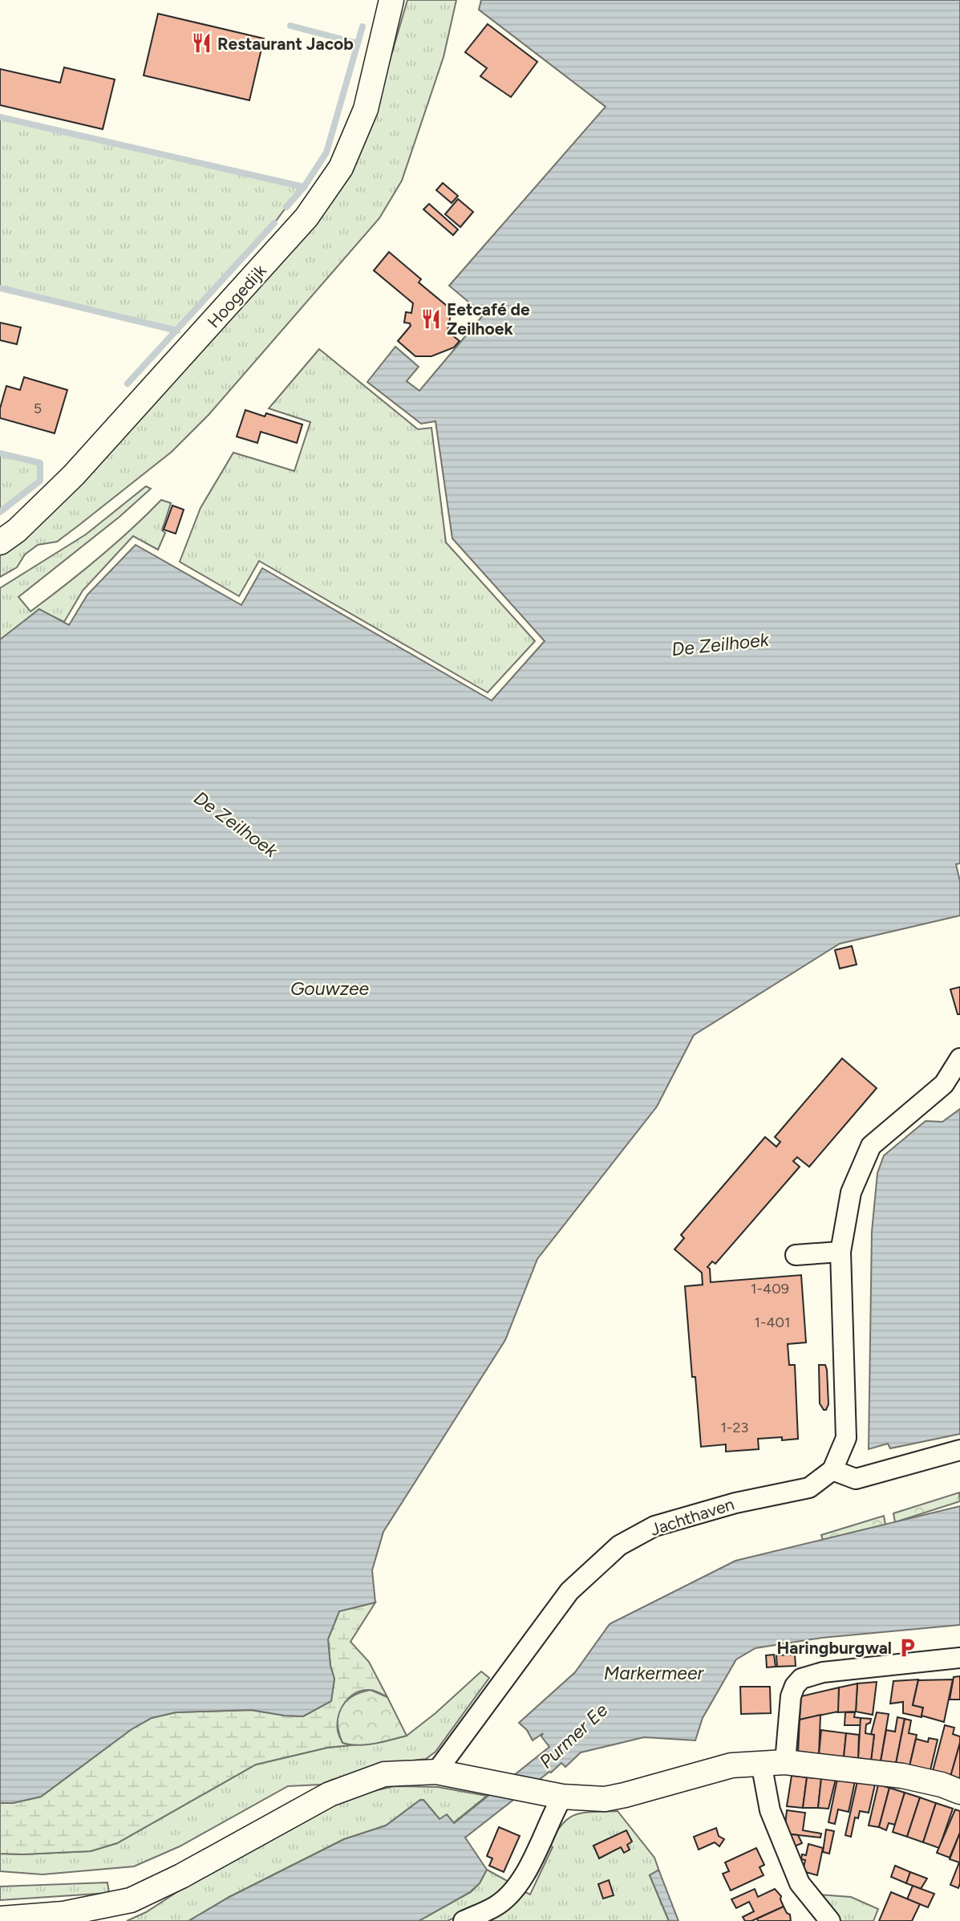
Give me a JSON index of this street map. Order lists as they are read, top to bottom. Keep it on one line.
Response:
{"streets":{"street":["Hoogedijk","Jachthaven"]},"water":["De Zeilhoek","Gouwzee","Markermeer","Purmer Ee"],"places":{"restaurant":["Restaurant Jacob","Eetcafé de Zeilhoek"],"parking":["Haringburgwal"]},"house_numbers":["5","1-409","1-401","1-23"]}
